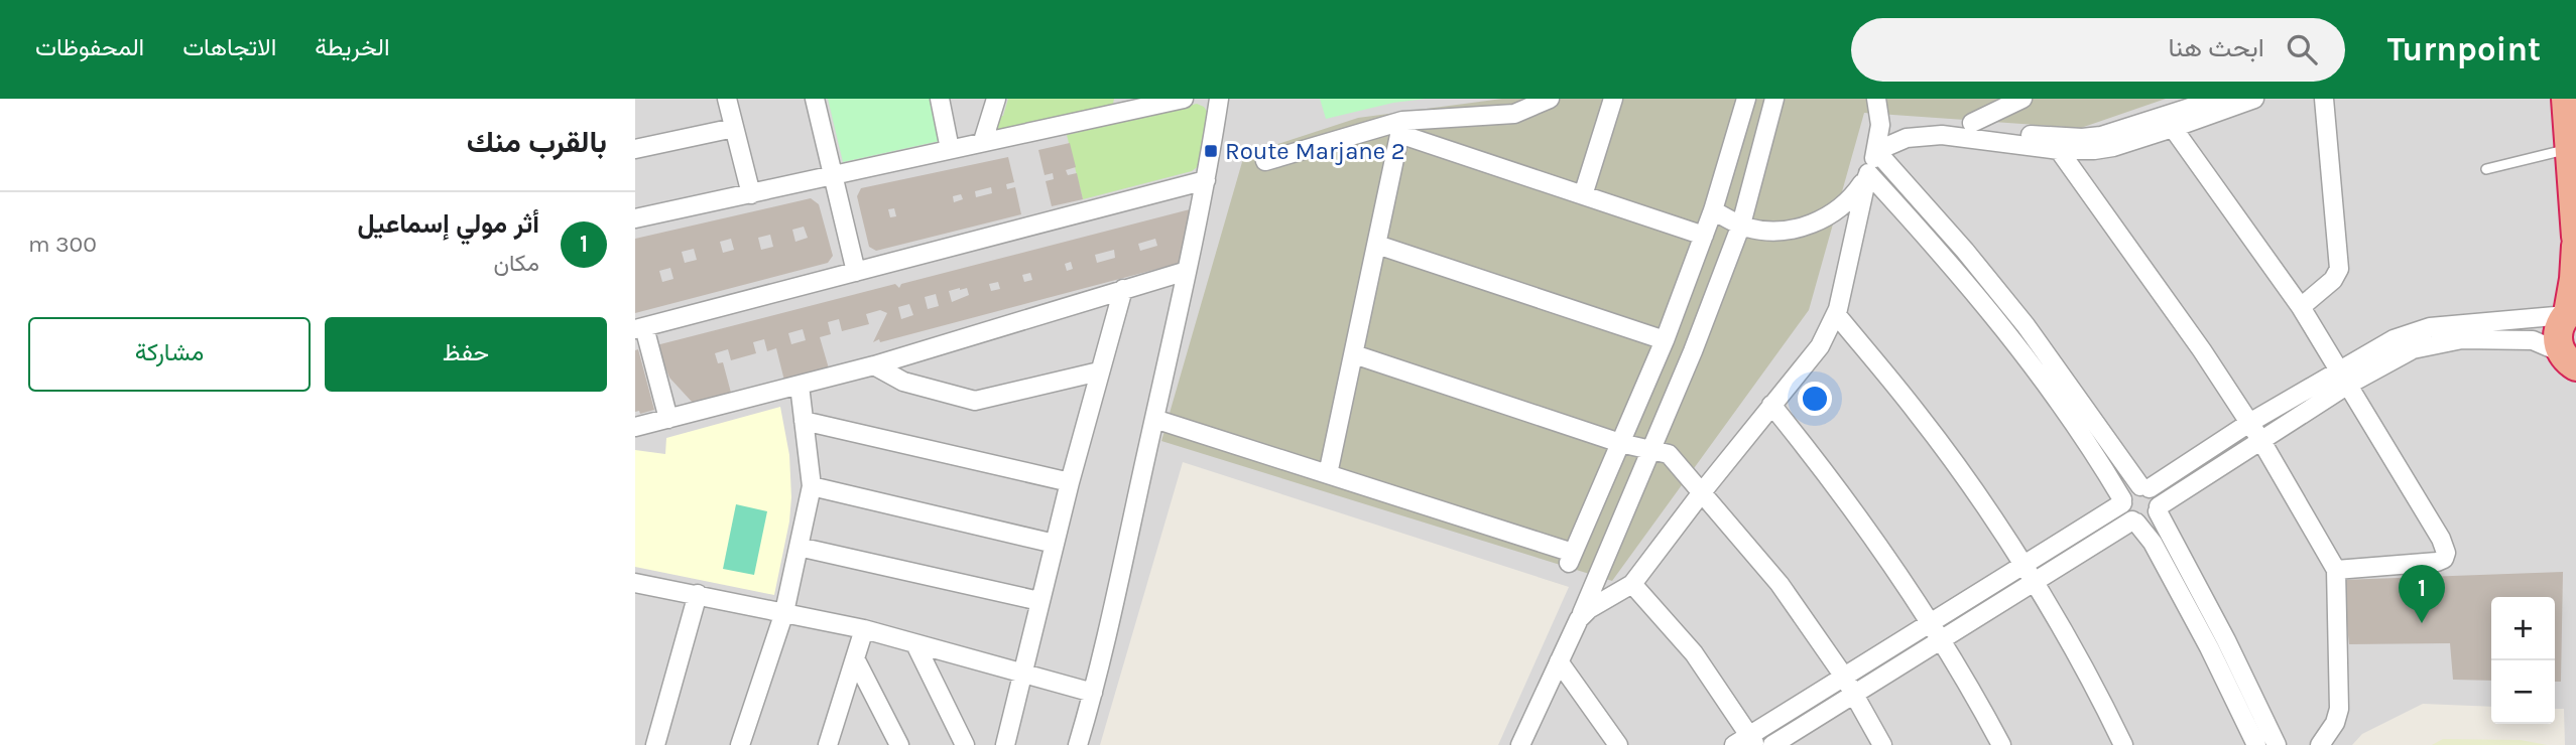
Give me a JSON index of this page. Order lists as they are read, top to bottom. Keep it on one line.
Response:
{"places":{"transit":["Route Marjane 2"]},"page":{"header":"Turnpoint","search":"ابحث هنا","nav":["الخريطة","الاتجاهات","المحفوظات"],"heading":"بالقرب منك","list":[{"mark":"1","name":"أثر مولي إسماعيل","note":"مكان","value":"300 m"}],"buttons":["حفظ","مشاركة"],"pins":"1","map_buttons":["+","−"]}}
